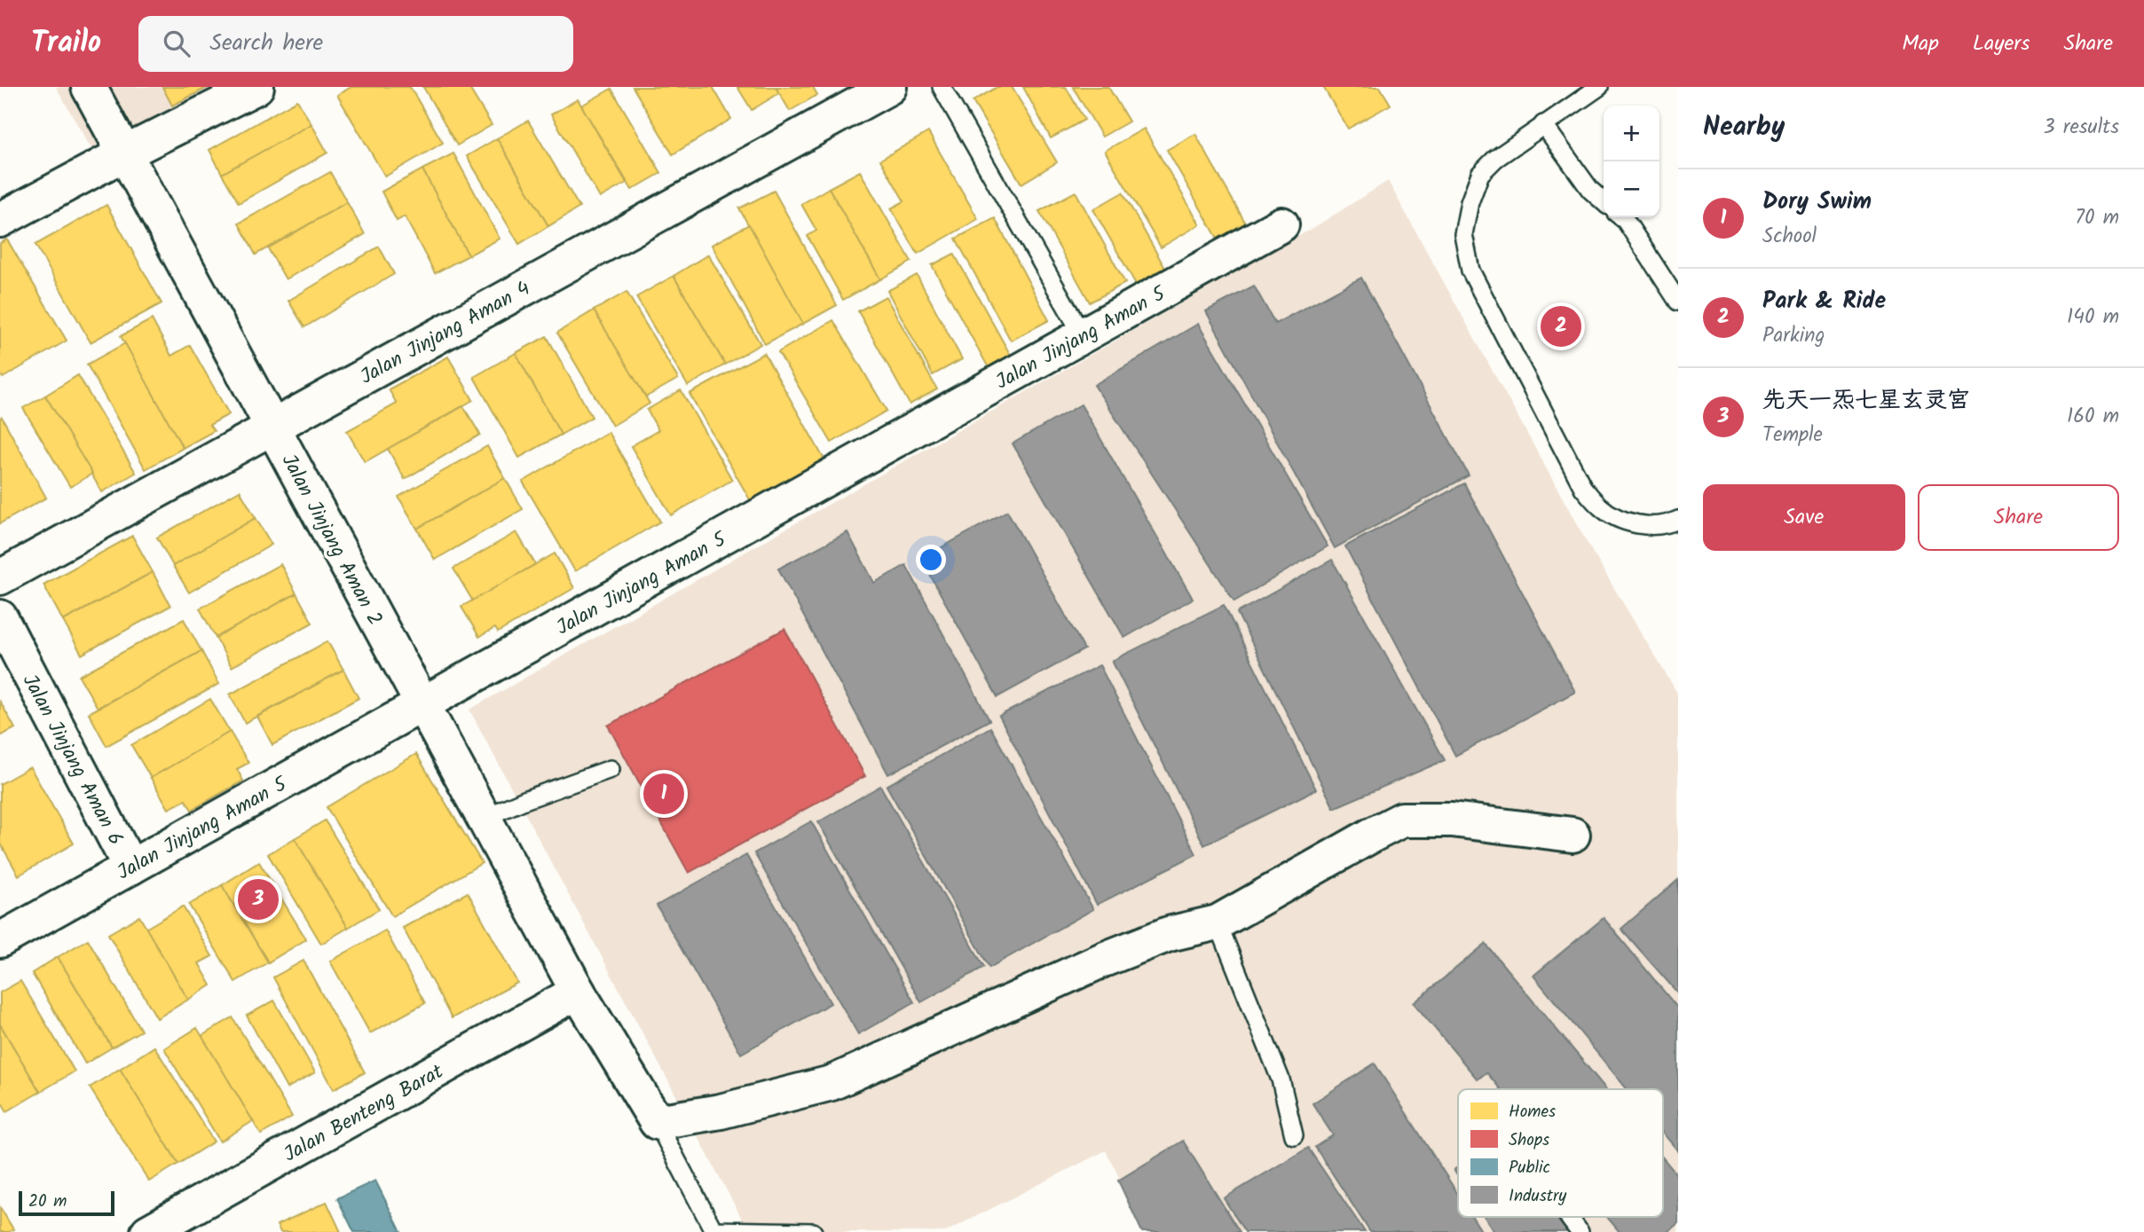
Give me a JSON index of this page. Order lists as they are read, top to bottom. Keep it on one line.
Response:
{"streets":{"street":["Jalan Jinjang Aman 4","Jalan Jinjang Aman 5","Jalan Jinjang Aman 2","Jalan Jinjang Aman 6","Jalan Benteng Barat"]},"crossings":[["Jalan Jinjang Aman 4","Jalan Jinjang Aman 2"],["Jalan Jinjang Aman 5","Jalan Jinjang Aman 2"],["Jalan Jinjang Aman 5","Jalan Jinjang Aman 6"],["Jalan Jinjang Aman 2","Jalan Benteng Barat"]],"legend":["Homes","Shops","Public","Industry"],"scale_bar":"20 m","page":{"header":"Trailo","search":"Search here","nav":["Map","Layers","Share"],"heading":["Nearby","3 results"],"map_buttons":["+","−"],"list":[{"mark":"1","name":"Dory Swim","note":"School","value":"70 m"},{"mark":"2","name":"Park & Ride","note":"Parking","value":"140 m"},{"mark":"3","name":"先天一炁七星玄灵宫","note":"Temple","value":"160 m"}],"pins":["2","1","3"],"buttons":["Save","Share"],"scale":"20 m"}}
